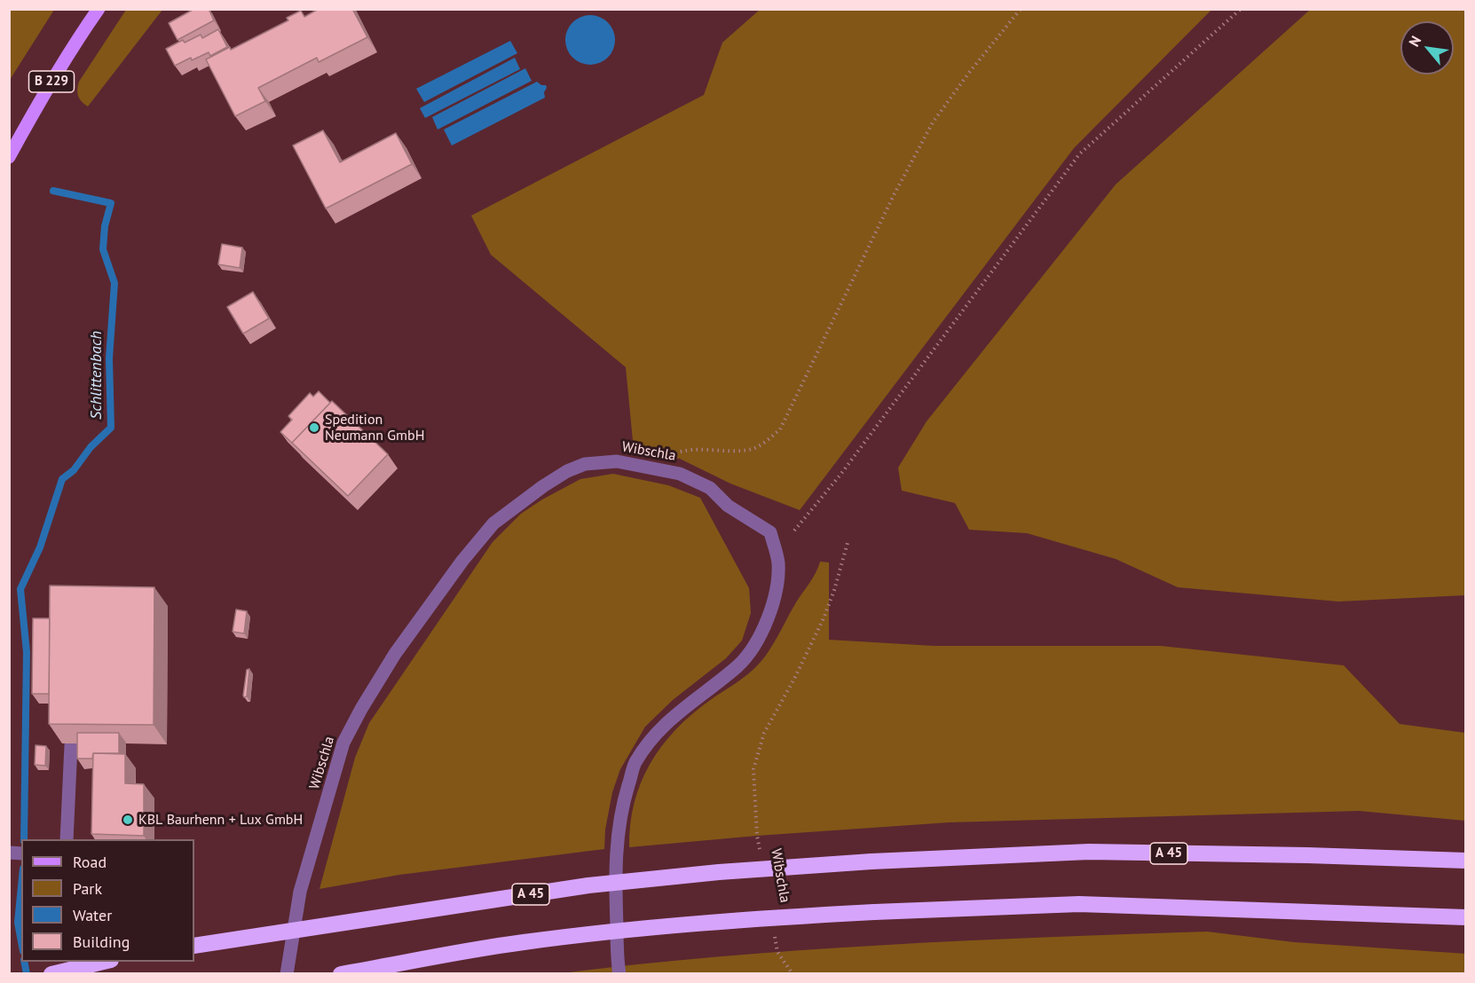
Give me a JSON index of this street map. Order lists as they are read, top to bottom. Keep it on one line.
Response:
{"streets":{"highway":["A 45"],"main road":["B 229"],"street":["Wibschla"]},"water":["Schlittenbach"],"places":["Spedition Neumann GmbH","KBL Baurhenn + Lux GmbH"],"legend":["Road","Park","Water","Building"],"north":"top left"}
